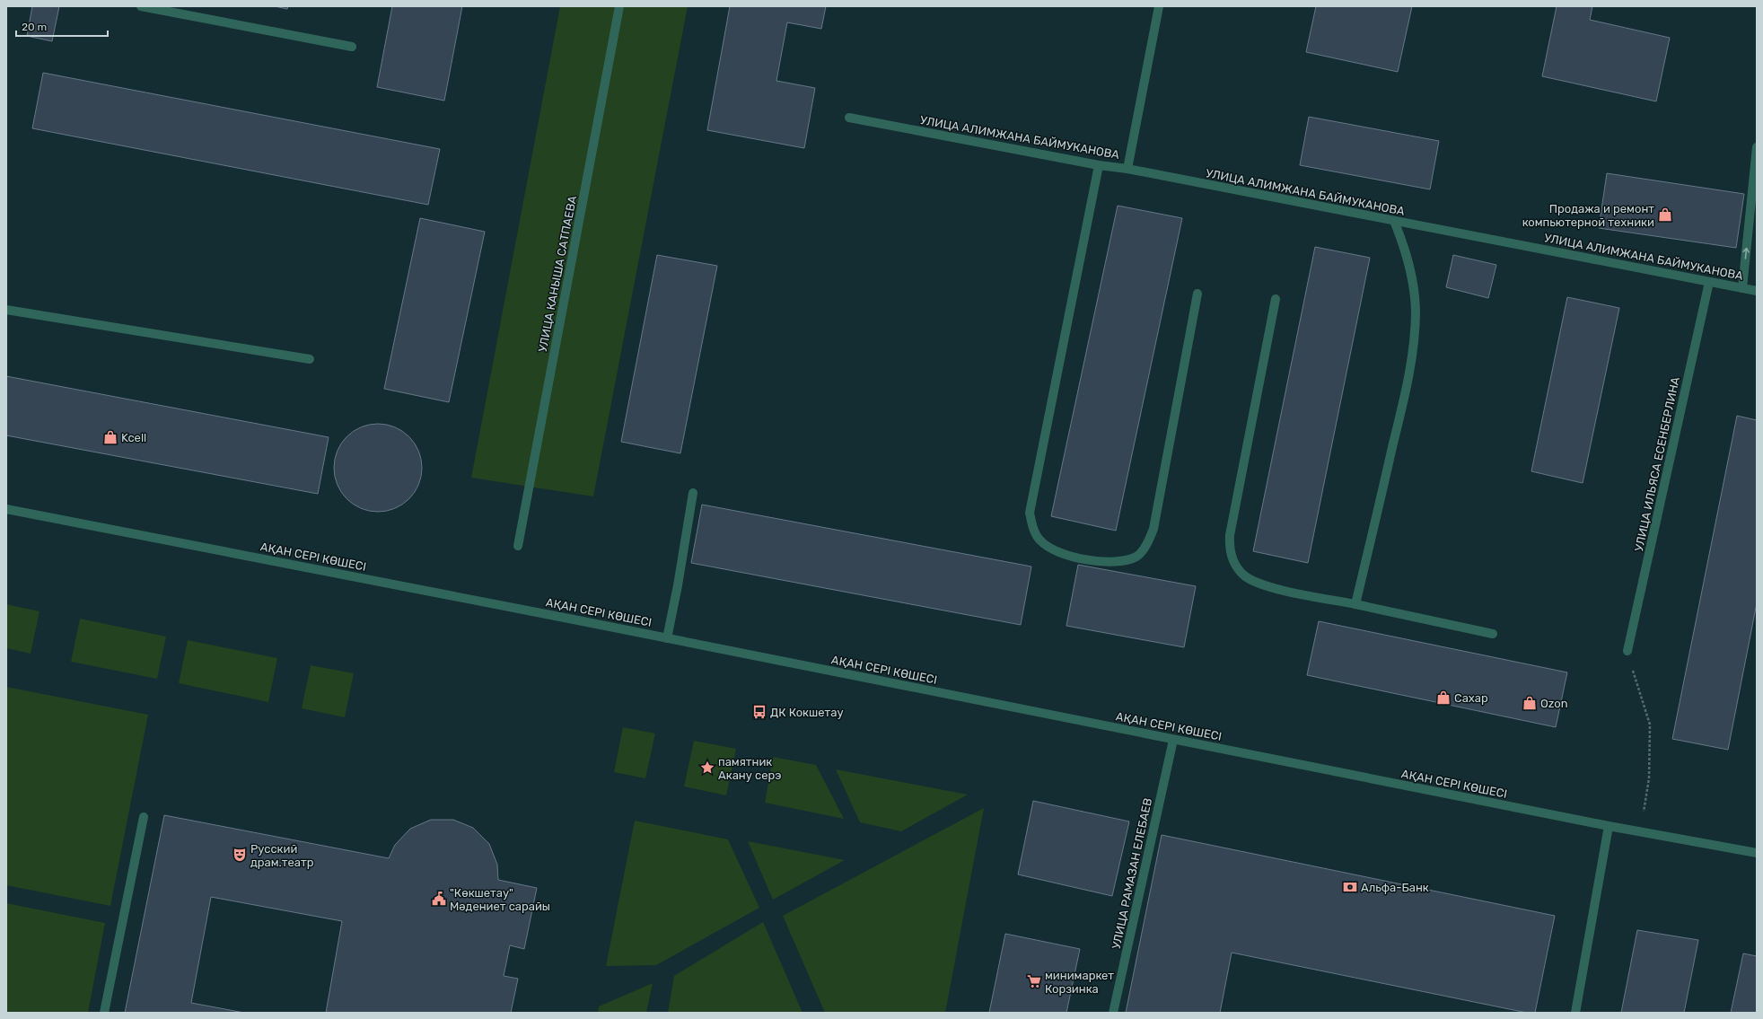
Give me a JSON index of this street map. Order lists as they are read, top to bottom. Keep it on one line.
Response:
{"streets":{"street":["УЛИЦА АЛИМЖАНА БАЙМУКАНОВА","УЛИЦА КАНЫША САТПАЕВА","УЛИЦА ИЛЬЯСА ЕСЕНБЕРЛИНА","АҚАН СЕРІ КӨШЕСІ","УЛИЦА РАМАЗАН ЕЛЕБАЕВ"]},"crossings":[["УЛИЦА АЛИМЖАНА БАЙМУКАНОВА","УЛИЦА ИЛЬЯСА ЕСЕНБЕРЛИНА"],["АҚАН СЕРІ КӨШЕСІ","УЛИЦА РАМАЗАН ЕЛЕБАЕВ"]],"places":{"shop":["Продажа и ремонт компьютерной техники","Kcell","Сахар","Ozon"],"bus stop":["ДК Кокшетау"],"place":["памятник Акану серэ"],"theatre":["Русский драм.театр"],"bank":["Альфа-Банк"],"public building":["\"Көкшетау\" Мәдениет сарайы"],"supermarket":["минимаркет Корзинка"]},"scale_bar":"20 m"}
